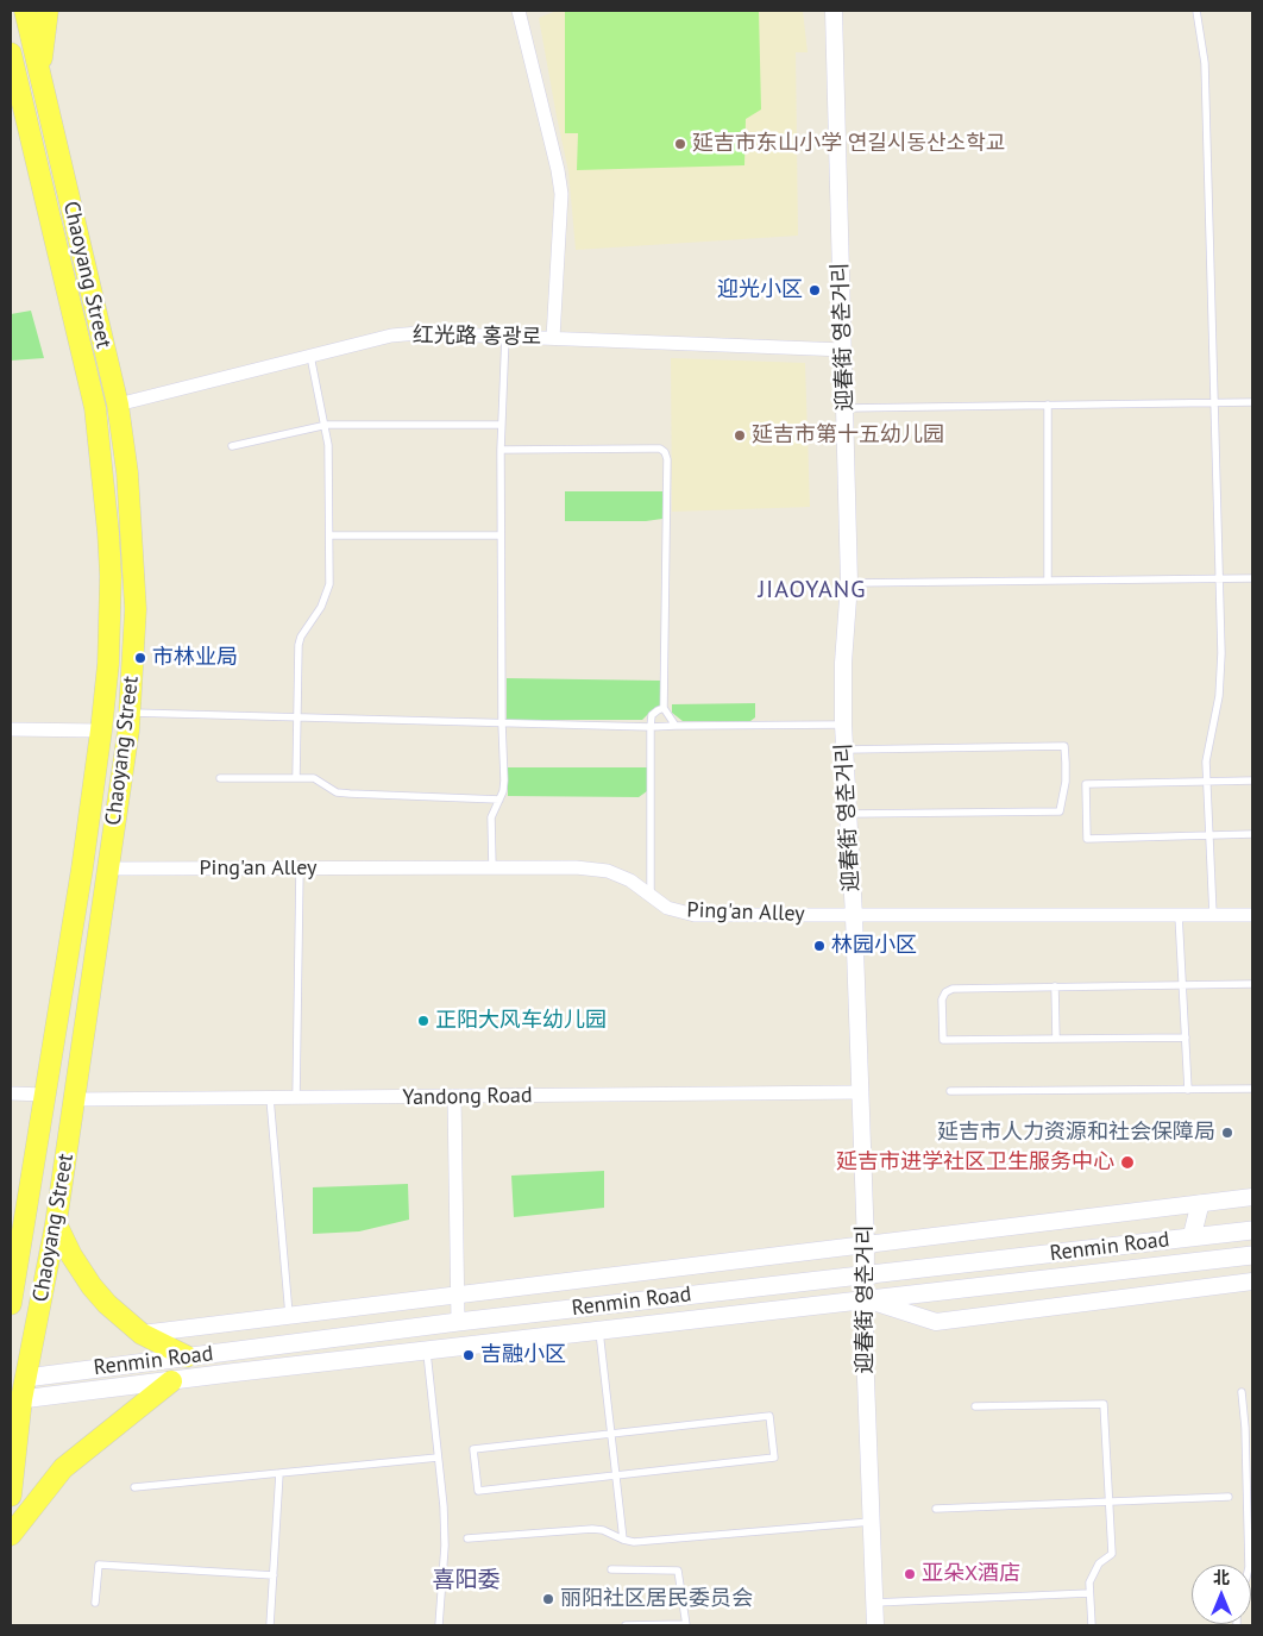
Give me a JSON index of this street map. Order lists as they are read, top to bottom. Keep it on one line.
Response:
{"streets":{"main road":["Chaoyang Street","Renmin Road"],"street":["红光路 홍광로","迎春街 영춘거리","Ping'an Alley","Yandong Road"]},"crossings":[["Chaoyang Street","红光路 홍광로"],["Chaoyang Street","Ping'an Alley"],["Chaoyang Street","Yandong Road"],["Chaoyang Street","Renmin Road"],["红光路 홍광로","迎春街 영춘거리"],["迎春街 영춘거리","Ping'an Alley"],["迎春街 영춘거리","Yandong Road"],["迎春街 영춘거리","Renmin Road"]],"districts":["JIAOYANG","喜阳委"],"places":["延吉市东山小学 연길시동산소학교","迎光小区","延吉市第十五幼儿园","市林业局","林园小区","正阳大风车幼儿园","延吉市人力资源和社会保障局","延吉市进学社区卫生服务中心","吉融小区","亚朵X酒店","丽阳社区居民委员会"],"north":"top"}
